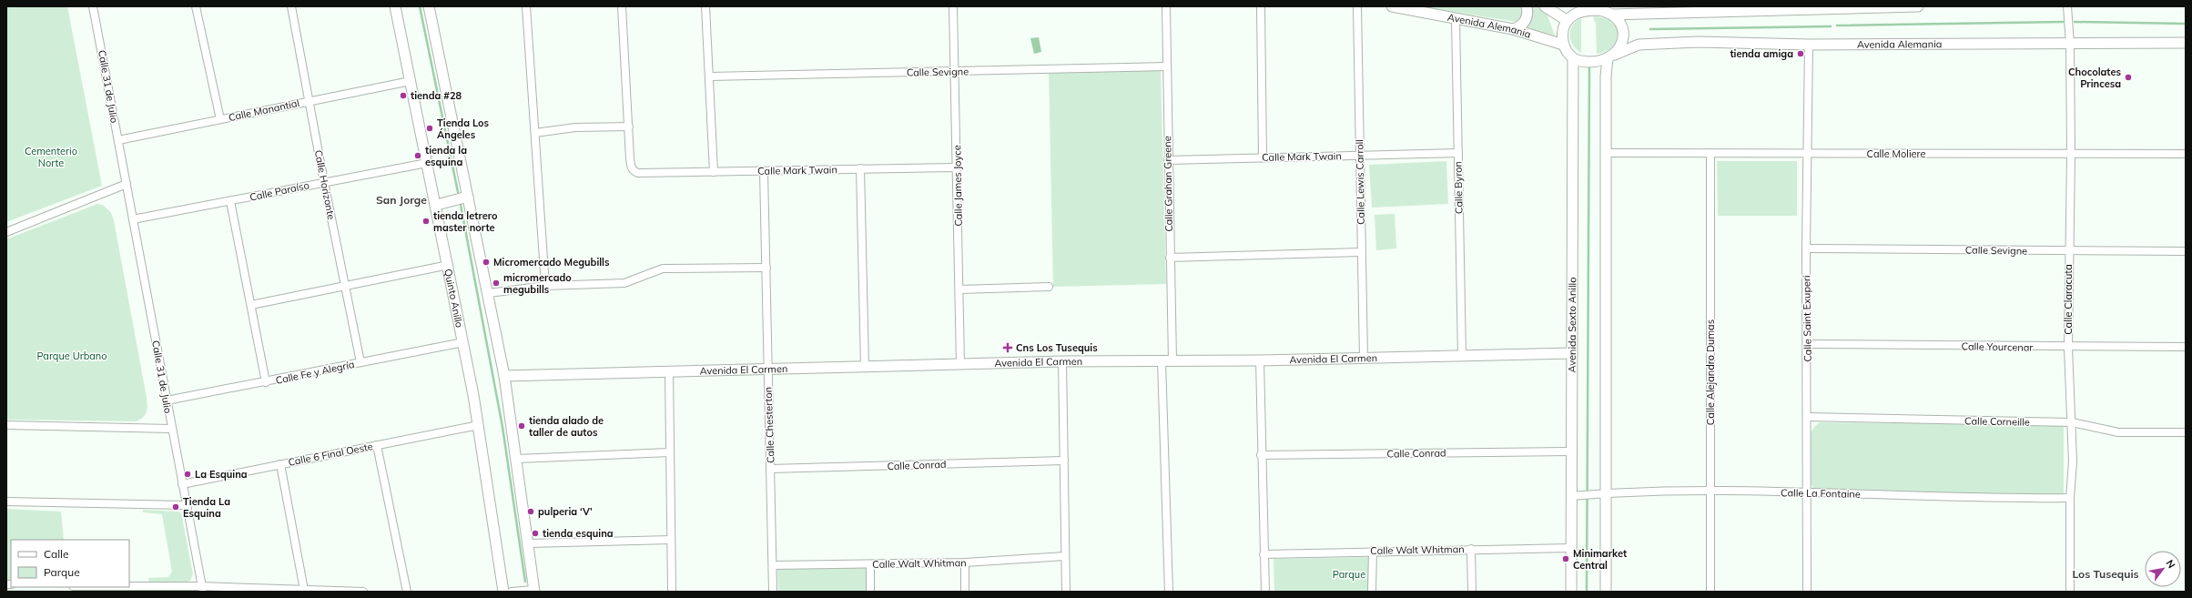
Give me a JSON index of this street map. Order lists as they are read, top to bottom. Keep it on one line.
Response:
{"streets":{"main road":["Avenida Alemania","Quinto Anillo","Avenida Sexto Anillo","Avenida El Carmen"],"street":["Calle Sevigne","Calle 31 de Julio","Calle Manantial","Calle Moliere","Calle Mark Twain","Calle Lewis Carroll","Calle Grahan Greene","Calle Horizonte","Calle James Joyce","Calle Byron","Calle Paraíso","Calle Claracuta","Calle Saint Exuperi","Calle Yourcenar","Calle Fe y Alegría","Calle Alejandro Dumas","Calle Corneille","Calle Chesterton","Calle Conrad","Calle 6 Final Oeste","Calle La Fontaine","Calle Walt Whitman"]},"crossings":[["Avenida Alemania","Calle Byron"],["Avenida Alemania","Calle Claracuta"],["Avenida Alemania","Calle Saint Exuperi"],["Avenida Alemania","Avenida Sexto Anillo"],["Calle Sevigne","Calle Grahan Greene"],["Calle Sevigne","Calle James Joyce"],["Calle Sevigne","Calle Claracuta"],["Calle Sevigne","Calle Saint Exuperi"],["Calle 31 de Julio","Calle Manantial"],["Calle 31 de Julio","Calle Paraíso"],["Calle 31 de Julio","Calle Fe y Alegría"],["Calle 31 de Julio","Calle 6 Final Oeste"],["Calle Manantial","Calle Horizonte"],["Calle Manantial","Quinto Anillo"],["Calle Moliere","Calle Claracuta"],["Calle Moliere","Calle Saint Exuperi"],["Calle Moliere","Calle Alejandro Dumas"],["Calle Mark Twain","Calle Lewis Carroll"],["Calle Mark Twain","Calle Grahan Greene"],["Calle Mark Twain","Calle James Joyce"],["Calle Mark Twain","Calle Byron"],["Calle Mark Twain","Calle Chesterton"],["Calle Lewis Carroll","Avenida El Carmen"],["Calle Grahan Greene","Avenida El Carmen"],["Calle Horizonte","Calle Paraíso"],["Calle Horizonte","Calle Fe y Alegría"],["Calle James Joyce","Avenida El Carmen"],["Calle Byron","Avenida El Carmen"],["Calle Paraíso","Quinto Anillo"],["Quinto Anillo","Calle Fe y Alegría"],["Quinto Anillo","Calle 6 Final Oeste"],["Calle Claracuta","Calle Yourcenar"],["Calle Claracuta","Calle Corneille"],["Calle Claracuta","Calle La Fontaine"],["Calle Saint Exuperi","Calle Yourcenar"],["Calle Saint Exuperi","Calle Corneille"],["Calle Saint Exuperi","Calle La Fontaine"],["Avenida Sexto Anillo","Avenida El Carmen"],["Avenida Sexto Anillo","Calle Conrad"],["Avenida Sexto Anillo","Calle La Fontaine"],["Avenida Sexto Anillo","Calle Walt Whitman"],["Avenida El Carmen","Calle Chesterton"],["Calle Alejandro Dumas","Calle La Fontaine"],["Calle Chesterton","Calle Conrad"],["Calle Chesterton","Calle Walt Whitman"]],"districts":["San Jorge","Los Tusequis"],"parks":["Cementerio Norte","Parque Urbano","Parque"],"places":{"other":["tienda amiga","Chocolates Princesa","tienda #28","Tienda Los Ángeles","tienda la esquina","tienda letrero master norte","Micromercado Megubills","micromercado megubills","tienda alado de taller de autos","La Esquina","Tienda La Esquina","pulperia ‘V’","tienda esquina","Minimarket Central"],"health":["Cns Los Tusequis"]},"legend":["Calle","Parque"],"north":"top right"}
